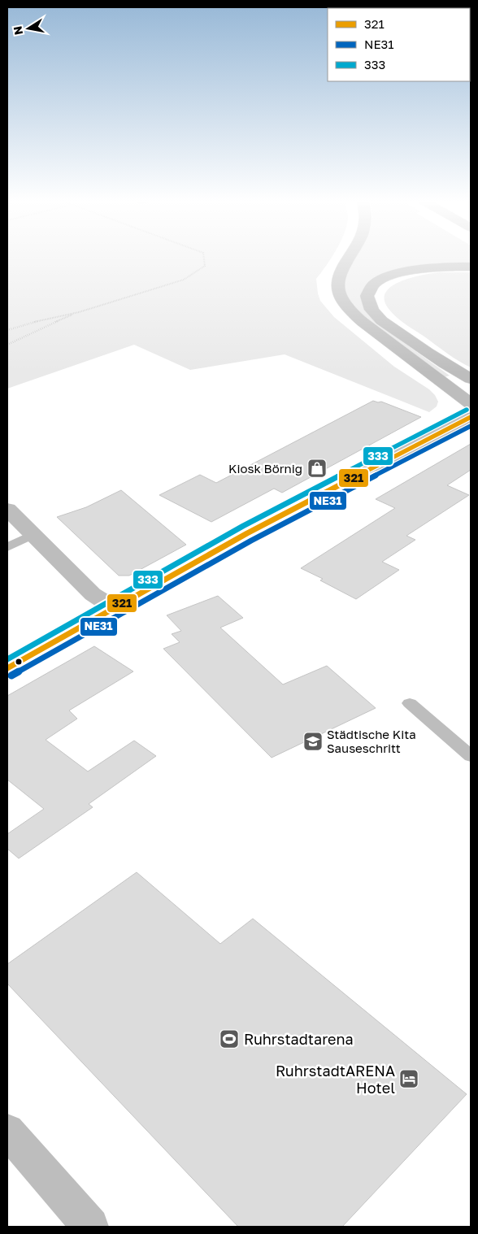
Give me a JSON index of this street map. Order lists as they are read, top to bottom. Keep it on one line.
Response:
{"places":{"shop":["Kiosk Börnig"],"school or university":["Städtische Kita Sauseschritt"],"sports":["Ruhrstadtarena"],"hotel":["RuhrstadtARENA Hotel"]},"lines":["transit line 333","transit line 321","transit line NE31"],"legend":["321","NE31","333"],"north":"left"}
